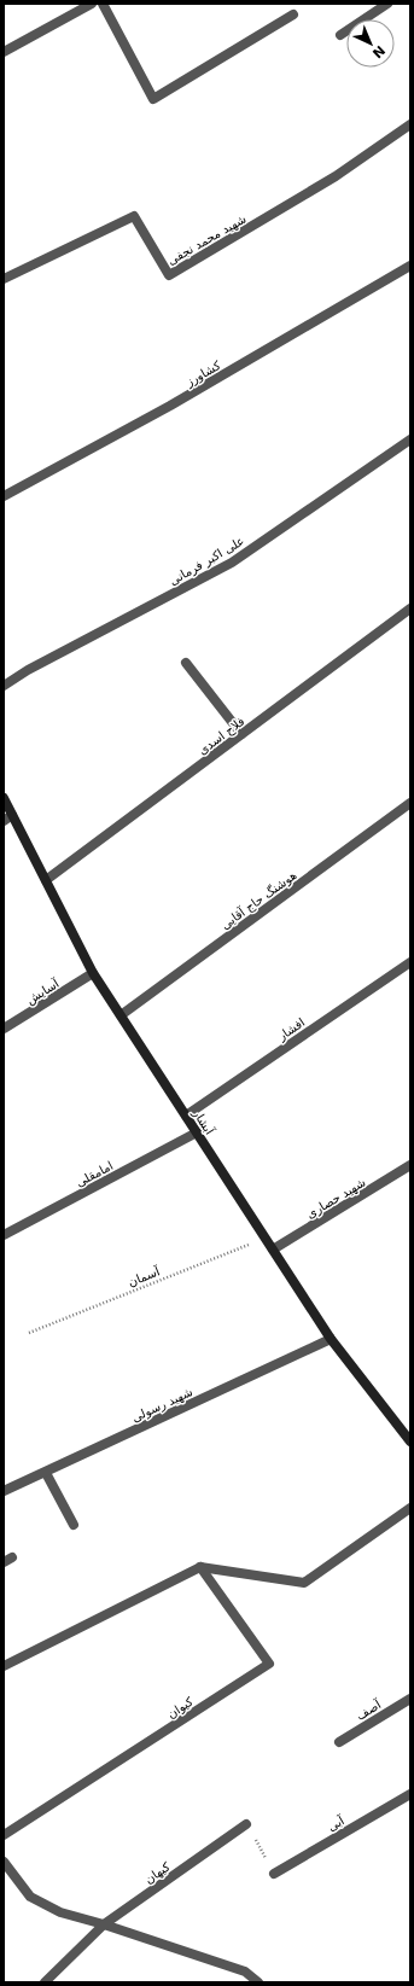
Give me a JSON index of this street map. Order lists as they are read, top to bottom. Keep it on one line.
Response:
{"streets":{"street":["شهید محمد نجفی","کشاورز","علی اکبر فرمانی","فلاح اسدی","هوشنگ حاج آقایی","آسایش","افشار","آبشار","امامقلی","شهید حصاری","شهید رسولی","کیوان","آصف","آبی","کیهان"],"path":["آسمان"]},"crossings":[["فلاح اسدی","آبشار"],["هوشنگ حاج آقایی","آبشار"],["آسایش","آبشار"],["افشار","آبشار"],["آبشار","امامقلی"],["آبشار","شهید حصاری"],["آبشار","آسمان"],["آبشار","شهید رسولی"]],"north":"bottom right"}
